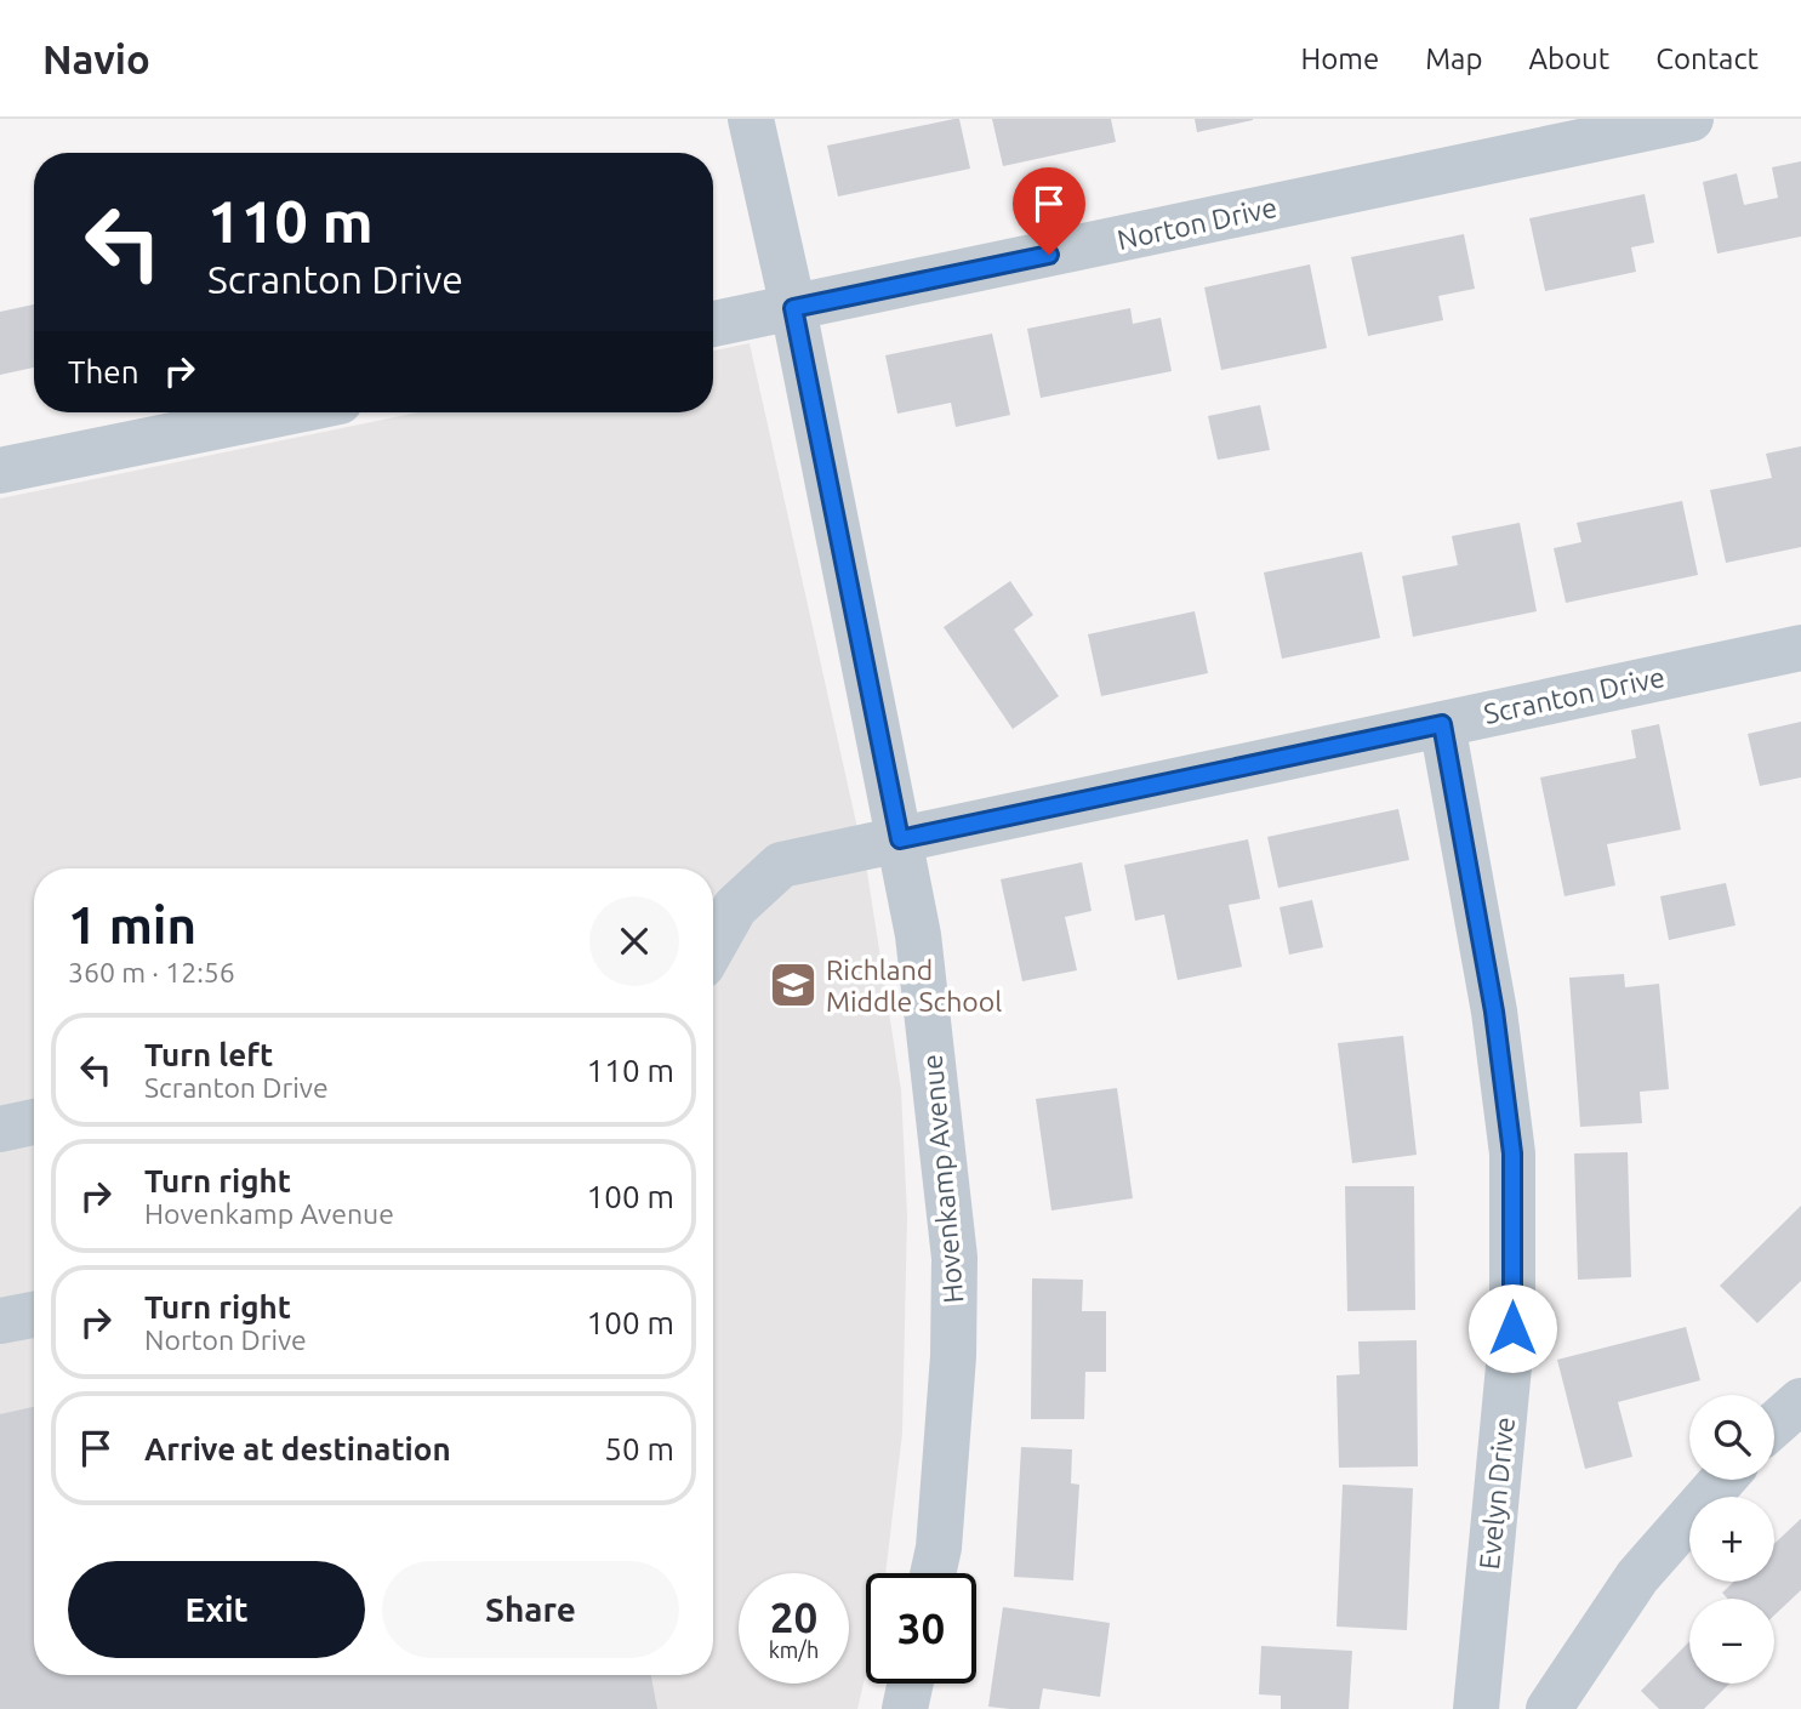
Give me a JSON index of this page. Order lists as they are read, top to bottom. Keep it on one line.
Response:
{"streets":{"street":["Norton Drive","Scranton Drive","Hovenkamp Avenue","Evelyn Drive"]},"crossings":[["Norton Drive","Hovenkamp Avenue"],["Scranton Drive","Hovenkamp Avenue"],["Scranton Drive","Evelyn Drive"]],"places":{"school or university":["Richland Middle School"]},"page":{"header":"Navio","nav":["Home","Map","About","Contact"],"turn":["110 m","Scranton Drive"],"then":"Then","heading":["1 min","360 m · 12:56"],"list":[{"name":"Turn left","note":"Scranton Drive","value":"110 m"},{"name":"Turn right","note":"Hovenkamp Avenue","value":"100 m"},{"name":"Turn right","note":"Norton Drive","value":"100 m"},{"name":"Arrive at destination","value":"50 m"}],"map_buttons":["+","−"],"buttons":["Exit","Share"],"speed":"20 km/h","limit":"30"}}
